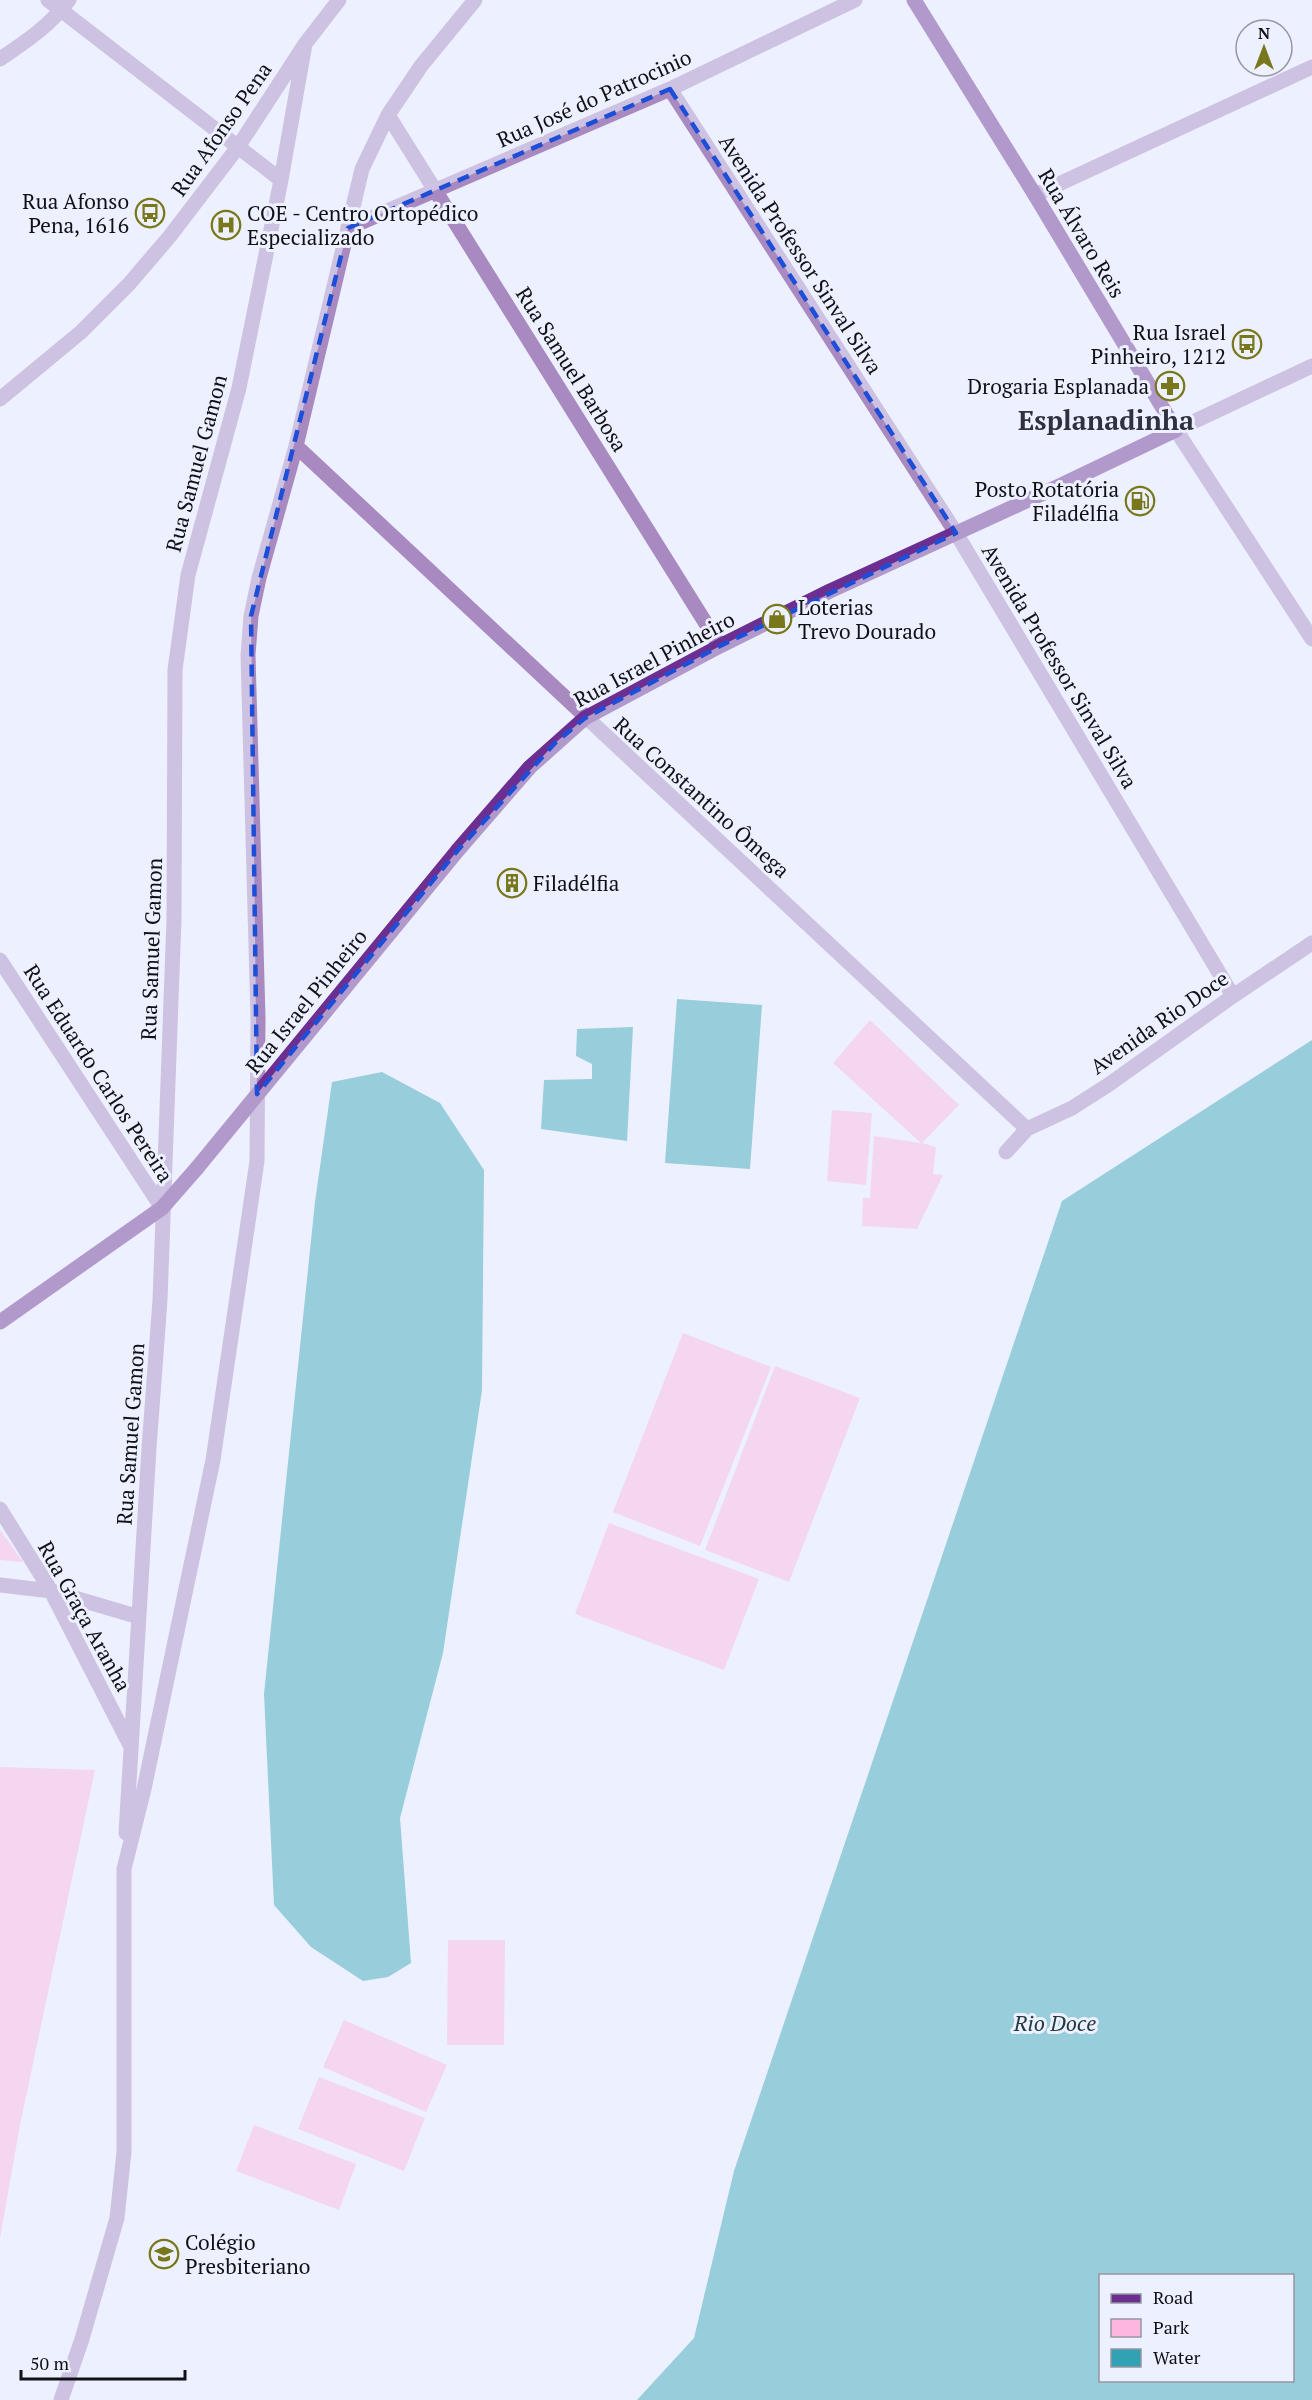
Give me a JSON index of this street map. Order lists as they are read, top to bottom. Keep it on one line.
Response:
{"streets":{"main road":["Rua Álvaro Reis","Rua Israel Pinheiro"],"street":["Rua José do Patrocinio","Rua Afonso Pena","Avenida Professor Sinval Silva","Rua Samuel Barbosa","Rua Samuel Gamon","Rua Constantino Ômega","Avenida Rio Doce","Rua Eduardo Carlos Pereira","Rua Graça Aranha"]},"crossings":[["Rua José do Patrocinio","Avenida Professor Sinval Silva"],["Rua José do Patrocinio","Rua Samuel Barbosa"],["Rua Afonso Pena","Rua Samuel Gamon"],["Rua Álvaro Reis","Rua Israel Pinheiro"],["Avenida Professor Sinval Silva","Rua Israel Pinheiro"],["Avenida Professor Sinval Silva","Avenida Rio Doce"],["Rua Samuel Barbosa","Rua Israel Pinheiro"],["Rua Samuel Gamon","Rua Israel Pinheiro"],["Rua Samuel Gamon","Rua Eduardo Carlos Pereira"],["Rua Samuel Gamon","Rua Graça Aranha"],["Rua Israel Pinheiro","Rua Constantino Ômega"],["Rua Israel Pinheiro","Rua Eduardo Carlos Pereira"],["Rua Constantino Ômega","Avenida Rio Doce"]],"districts":["Esplanadinha"],"water":["Rio Doce"],"places":{"bus stop":["Rua Afonso Pena, 1616","Rua Israel Pinheiro, 1212"],"hospital":["COE - Centro Ortopédico Especializado"],"pharmacy":["Drogaria Esplanada"],"fuel station":["Posto Rotatória Filadélfia"],"shop":["Loterias Trevo Dourado"],"building":["Filadélfia"],"school or university":["Colégio Presbiteriano"]},"legend":["Road","Park","Water"],"scale_bar":"50 m","north":"top"}
